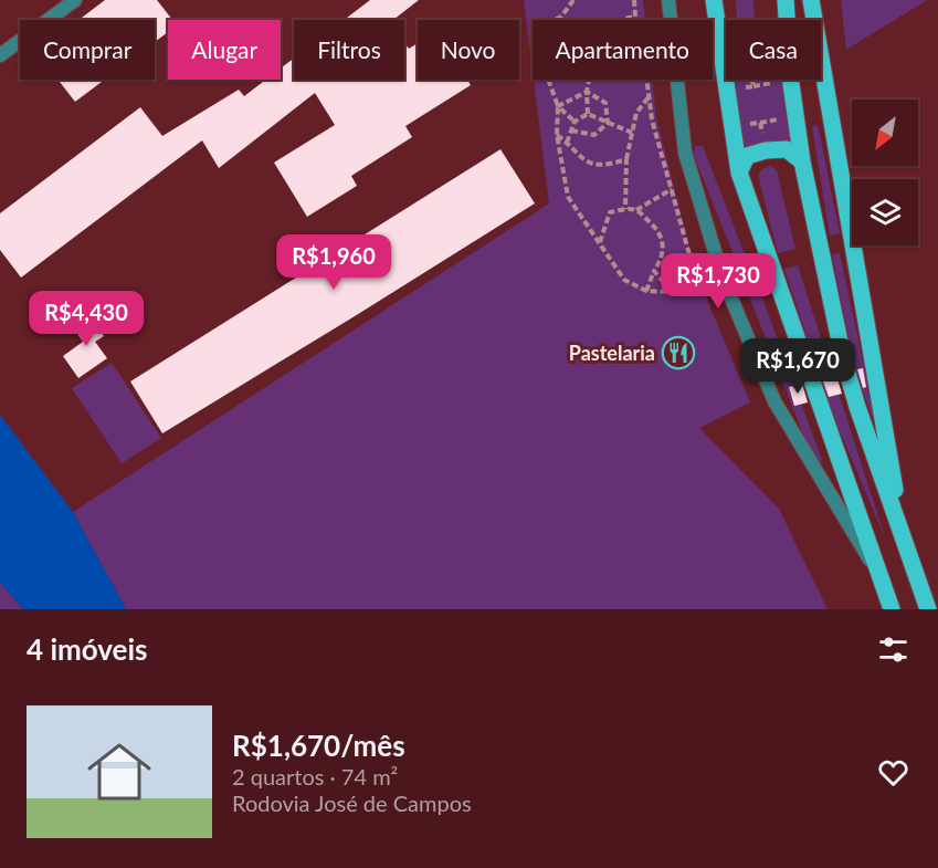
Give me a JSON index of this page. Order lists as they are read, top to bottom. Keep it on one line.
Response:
{"places":{"restaurant":["Pastelaria"]},"north":"bottom left","page":{"chip":["Comprar","Alugar","Filtros","Novo","Apartamento","Casa"],"price":["R$1,960","R$1,730","R$4,430","R$1,670"],"heading":"4 imóveis","list":[{"name":"R$1,670/mês","note":"2 quartos · 74 m² · Rodovia José de Campos"}]}}
